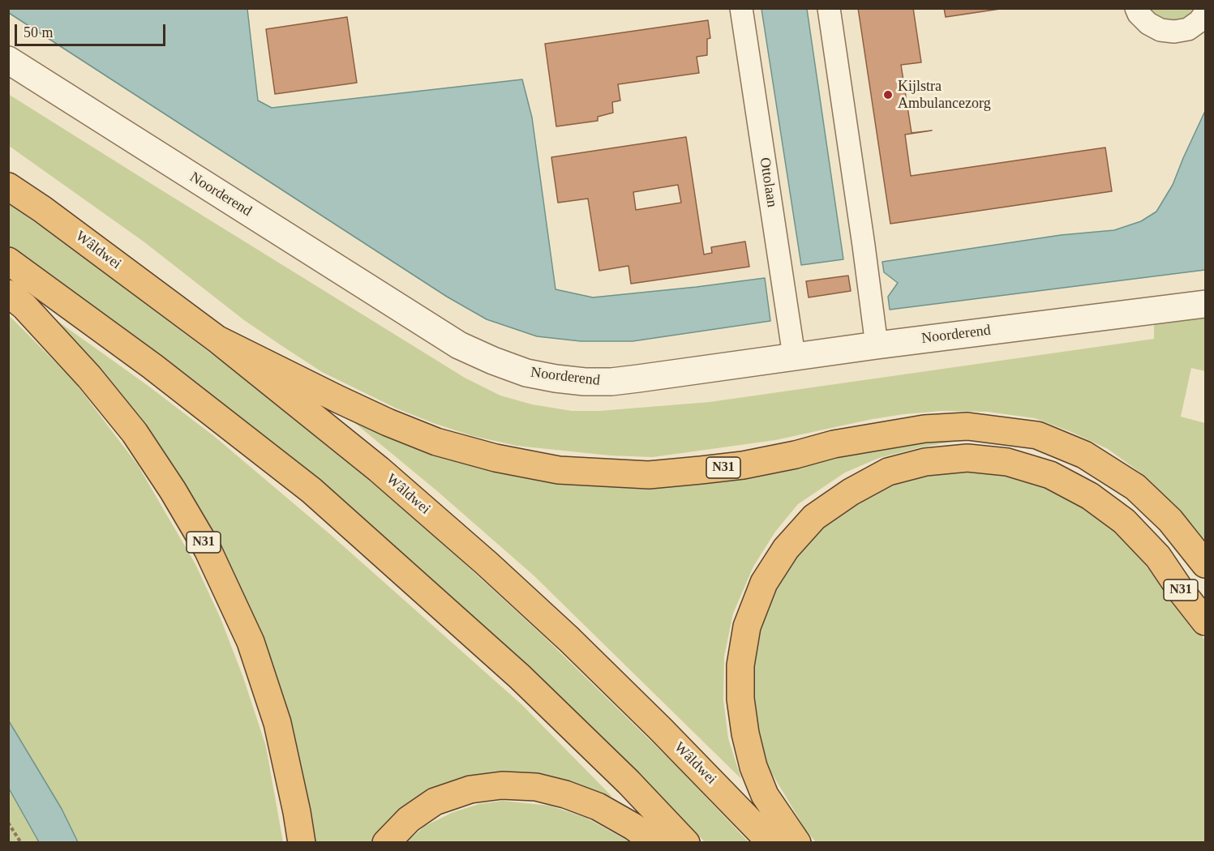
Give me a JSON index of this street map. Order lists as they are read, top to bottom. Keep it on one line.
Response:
{"streets":{"highway":["Wâldwei","N31"],"street":["Ottolaan","Noorderend"]},"crossings":[["Ottolaan","Noorderend"],["Wâldwei","N31"]],"places":["Kijlstra Ambulancezorg"],"scale_bar":"50 m"}
